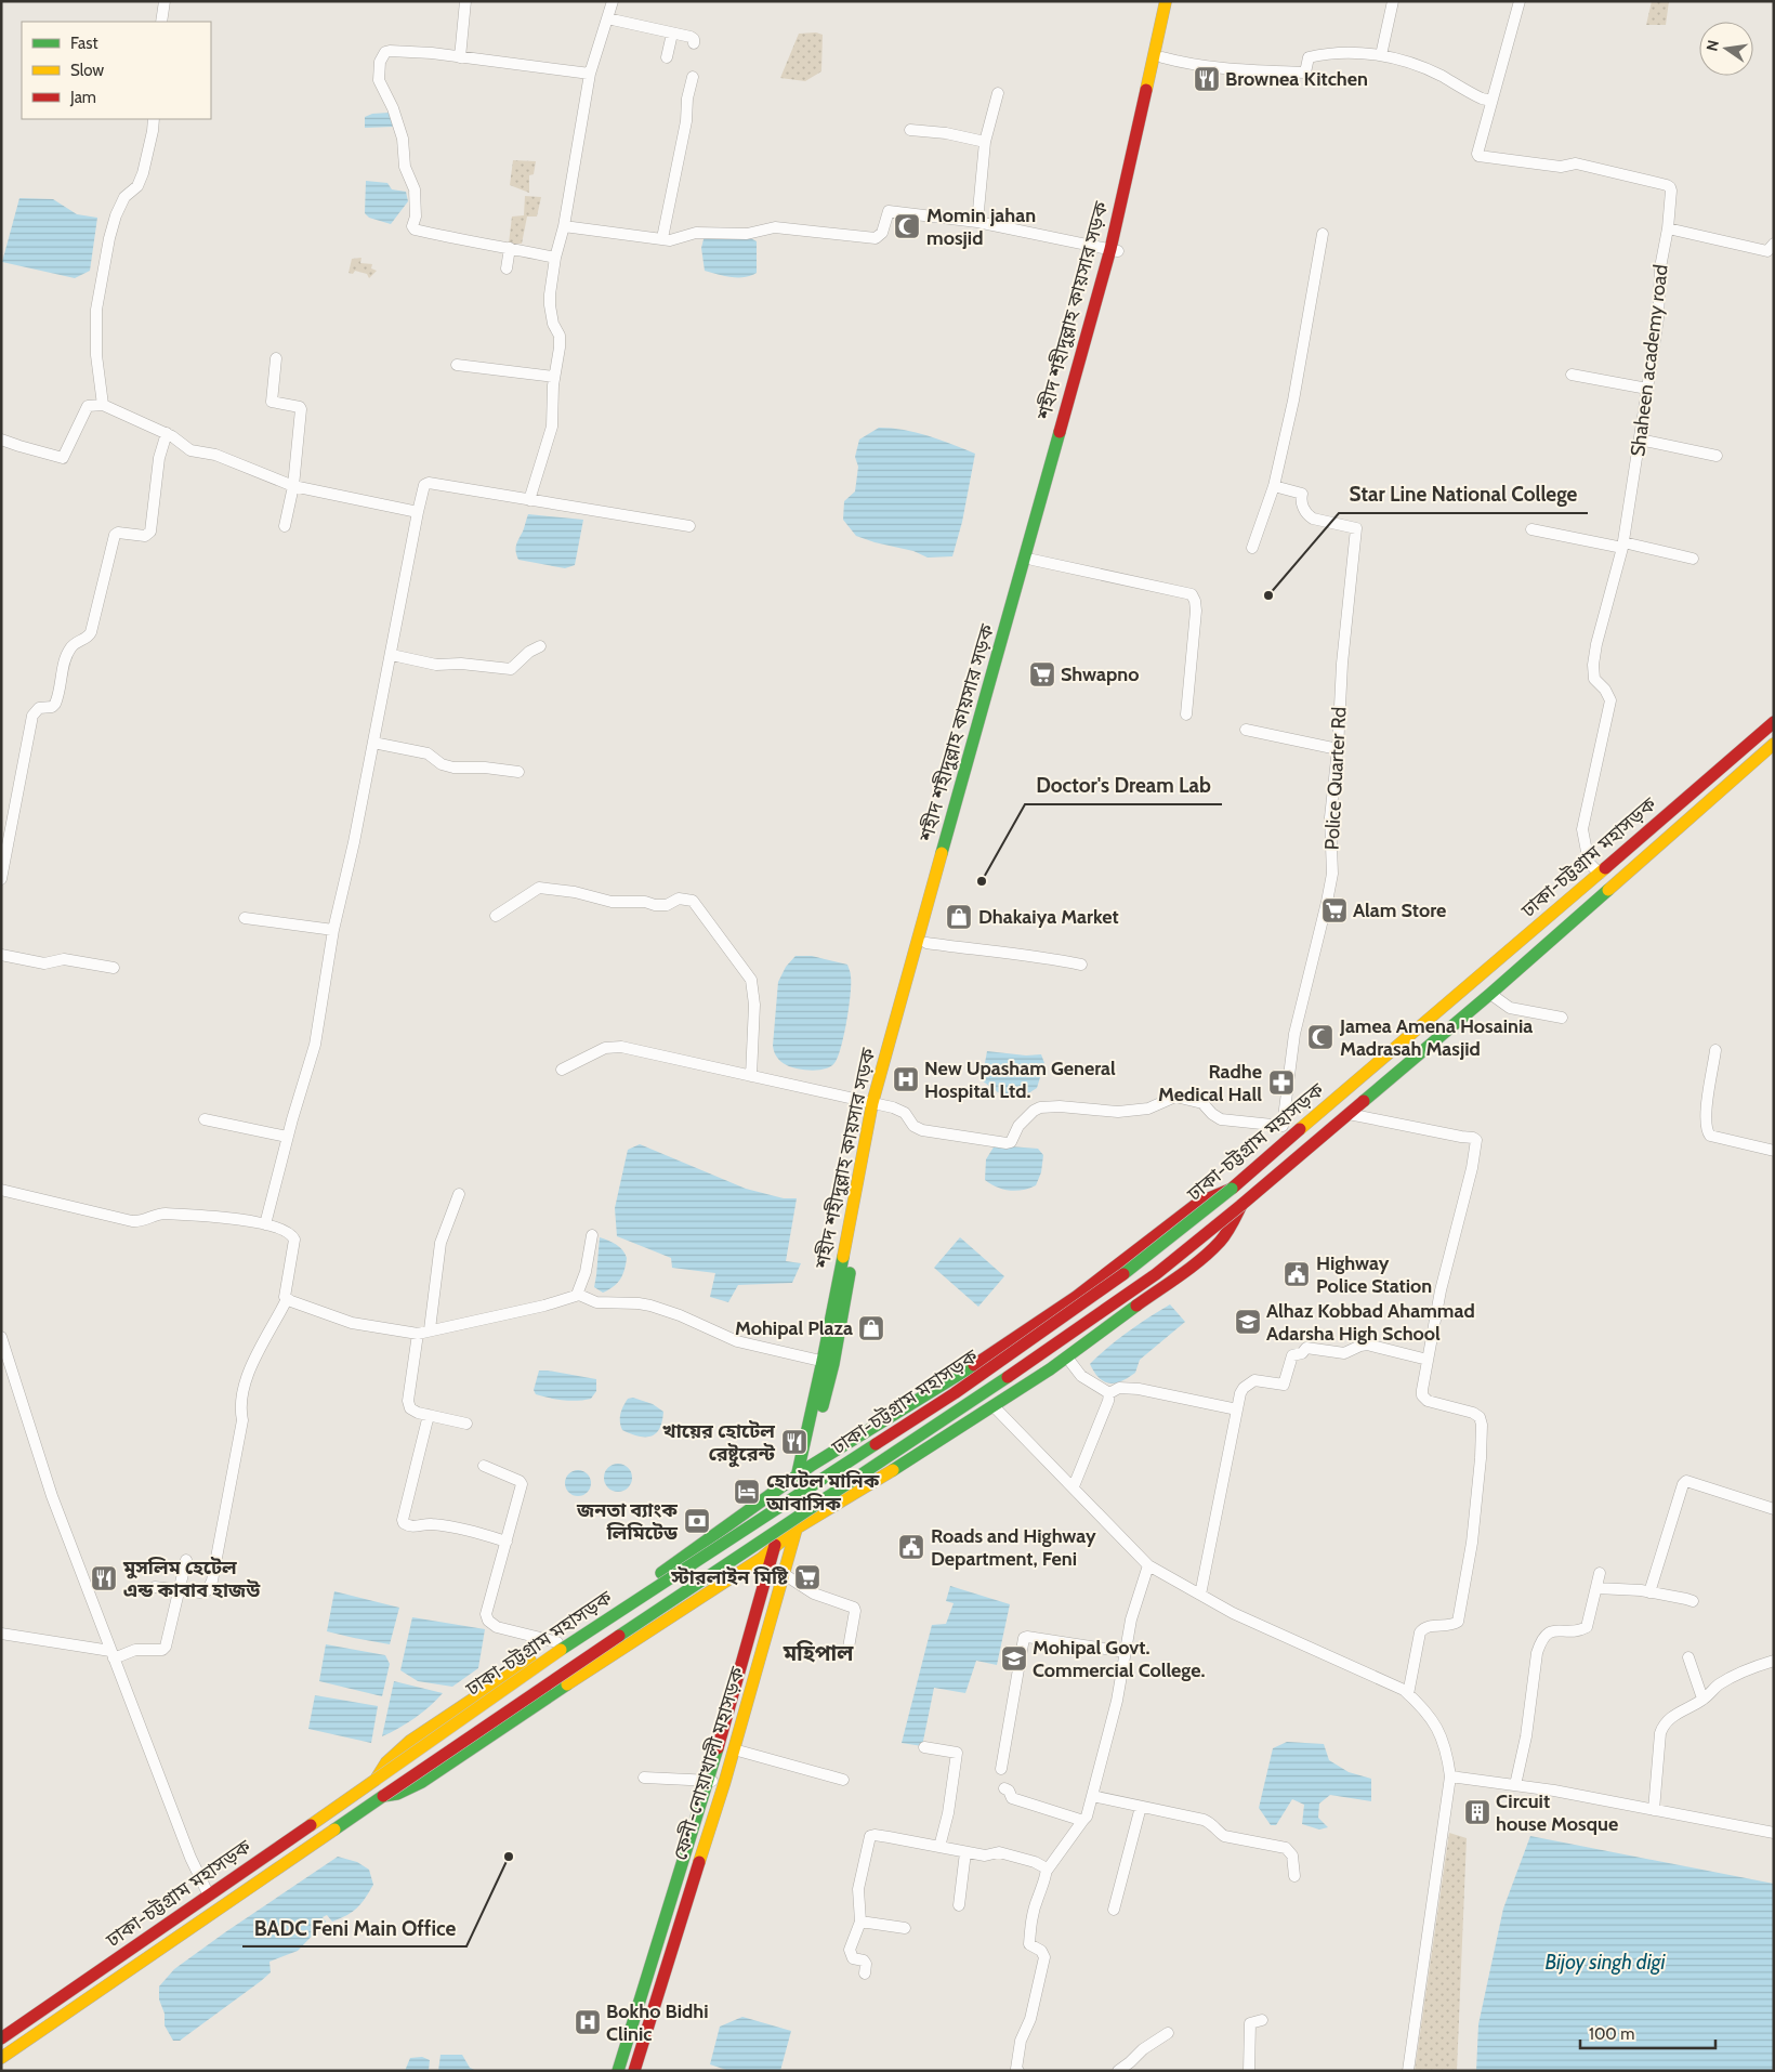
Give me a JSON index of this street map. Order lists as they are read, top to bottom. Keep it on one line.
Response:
{"streets":{"main road":["শহীদ শহীদুল্লাহ কায়সার সড়ক","ঢাকা-চট্টগ্রাম মহাসড়ক","ফেনী-নোয়াখালী মহাসড়ক"],"street":["Shaheen academy road","Police Quarter Rd"]},"crossings":[["শহীদ শহীদুল্লাহ কায়সার সড়ক","Police Quarter Rd"],["শহীদ শহীদুল্লাহ কায়সার সড়ক","ফেনী-নোয়াখালী মহাসড়ক"],["Shaheen academy road","ঢাকা-চট্টগ্রাম মহাসড়ক"]],"districts":["মহিপাল"],"water":["Bijoy singh digi"],"places":{"restaurant":["Brownea Kitchen","খায়ের হোটেল রেষ্টুরেন্ট","মুসলিম হেটেল এন্ড কাবাব হাজউ"],"mosque":["Momin jahan mosjid","Jamea Amena Hosainia Madrasah Masjid"],"other":["Star Line National College","Doctor's Dream Lab","BADC Feni Main Office"],"supermarket":["Shwapno","Alam Store","স্টারলাইন মিষ্টি"],"shop":["Dhakaiya Market","Mohipal Plaza"],"hospital":["New Upasham General Hospital Ltd.","Bokho Bidhi Clinic"],"pharmacy":["Radhe Medical Hall"],"public building":["Highway Police Station","Roads and Highway Department, Feni"],"school or university":["Alhaz Kobbad Ahammad Adarsha High School","Mohipal Govt. Commercial College."],"hotel":["হোটেল মানিক আবাসিক"],"bank":["জনতা ব্যাংক লিমিটেড"],"building":["Circuit house Mosque"]},"legend":["Fast","Slow","Jam"],"scale_bar":"100 m","north":"left"}
